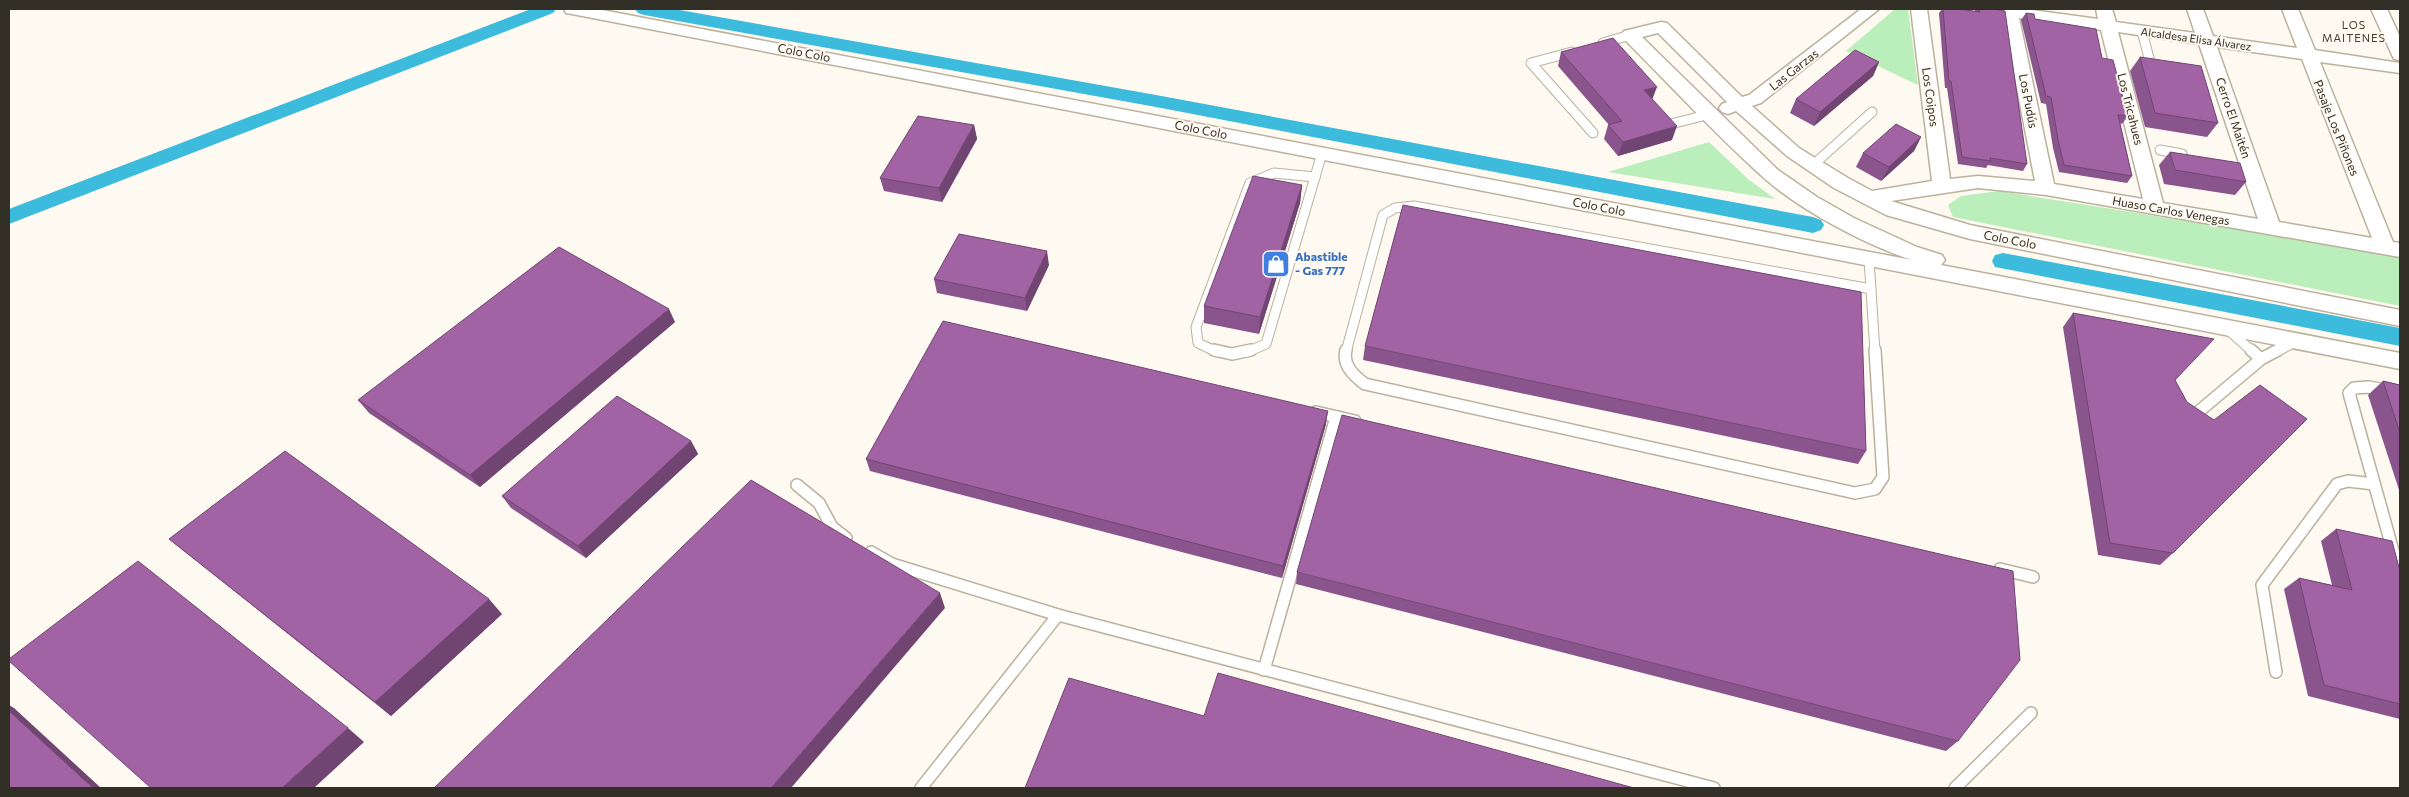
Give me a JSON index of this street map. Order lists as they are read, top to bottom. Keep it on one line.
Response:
{"streets":{"street":["Alcaldesa Elisa Álvarez","Colo Colo","Las Garzas","Los Coipos","Los Pudús","Los Tricahues","Cerro El Maitén","Pasaje Los Piñones","Huaso Carlos Venegas"]},"crossings":[["Alcaldesa Elisa Álvarez","Los Pudús"],["Alcaldesa Elisa Álvarez","Los Tricahues"],["Alcaldesa Elisa Álvarez","Cerro El Maitén"],["Alcaldesa Elisa Álvarez","Pasaje Los Piñones"],["Colo Colo","Las Garzas"],["Colo Colo","Huaso Carlos Venegas"],["Los Coipos","Huaso Carlos Venegas"],["Los Pudús","Huaso Carlos Venegas"],["Los Tricahues","Huaso Carlos Venegas"],["Cerro El Maitén","Huaso Carlos Venegas"],["Pasaje Los Piñones","Huaso Carlos Venegas"]],"districts":["LOS MAITENES"],"places":{"shop":["Abastible - Gas 777"]}}
